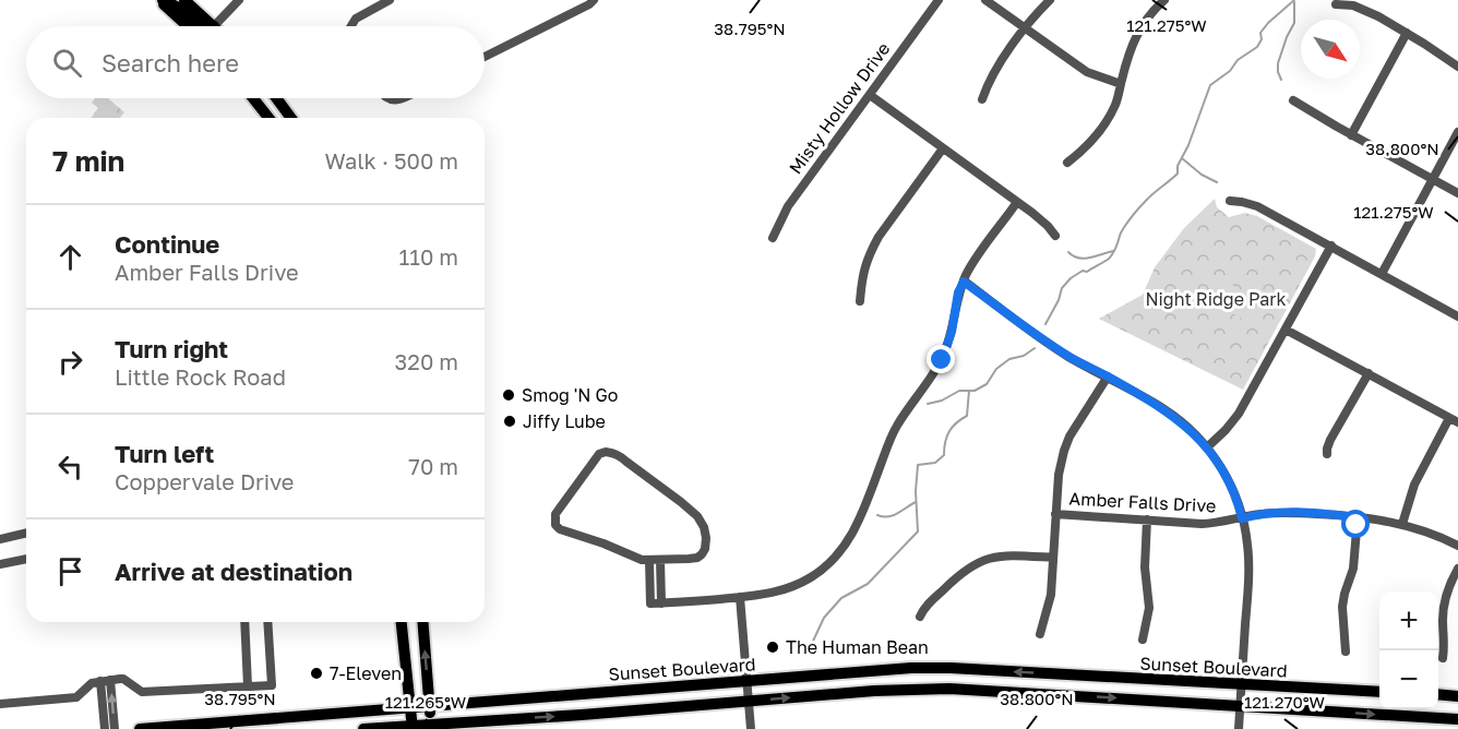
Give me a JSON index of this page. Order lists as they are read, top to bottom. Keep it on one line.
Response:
{"streets":{"main road":["Sunset Boulevard"],"street":["Misty Hollow Drive","Amber Falls Drive"]},"parks":["Night Ridge Park"],"places":["Smog 'N Go","Jiffy Lube","The Human Bean","7-Eleven"],"north":"bottom right","page":{"search":"Search here","heading":["7 min","Walk · 500 m"],"list":[["Continue","Amber Falls Drive","110 m"],["Turn right","Little Rock Road","320 m"],["Turn left","Coppervale Drive","70 m"],"Arrive at destination"],"map_buttons":["+","−"]},"coordinates":["121.275°W","38.795°N","38.800°N","121.265°W","121.270°W"]}
